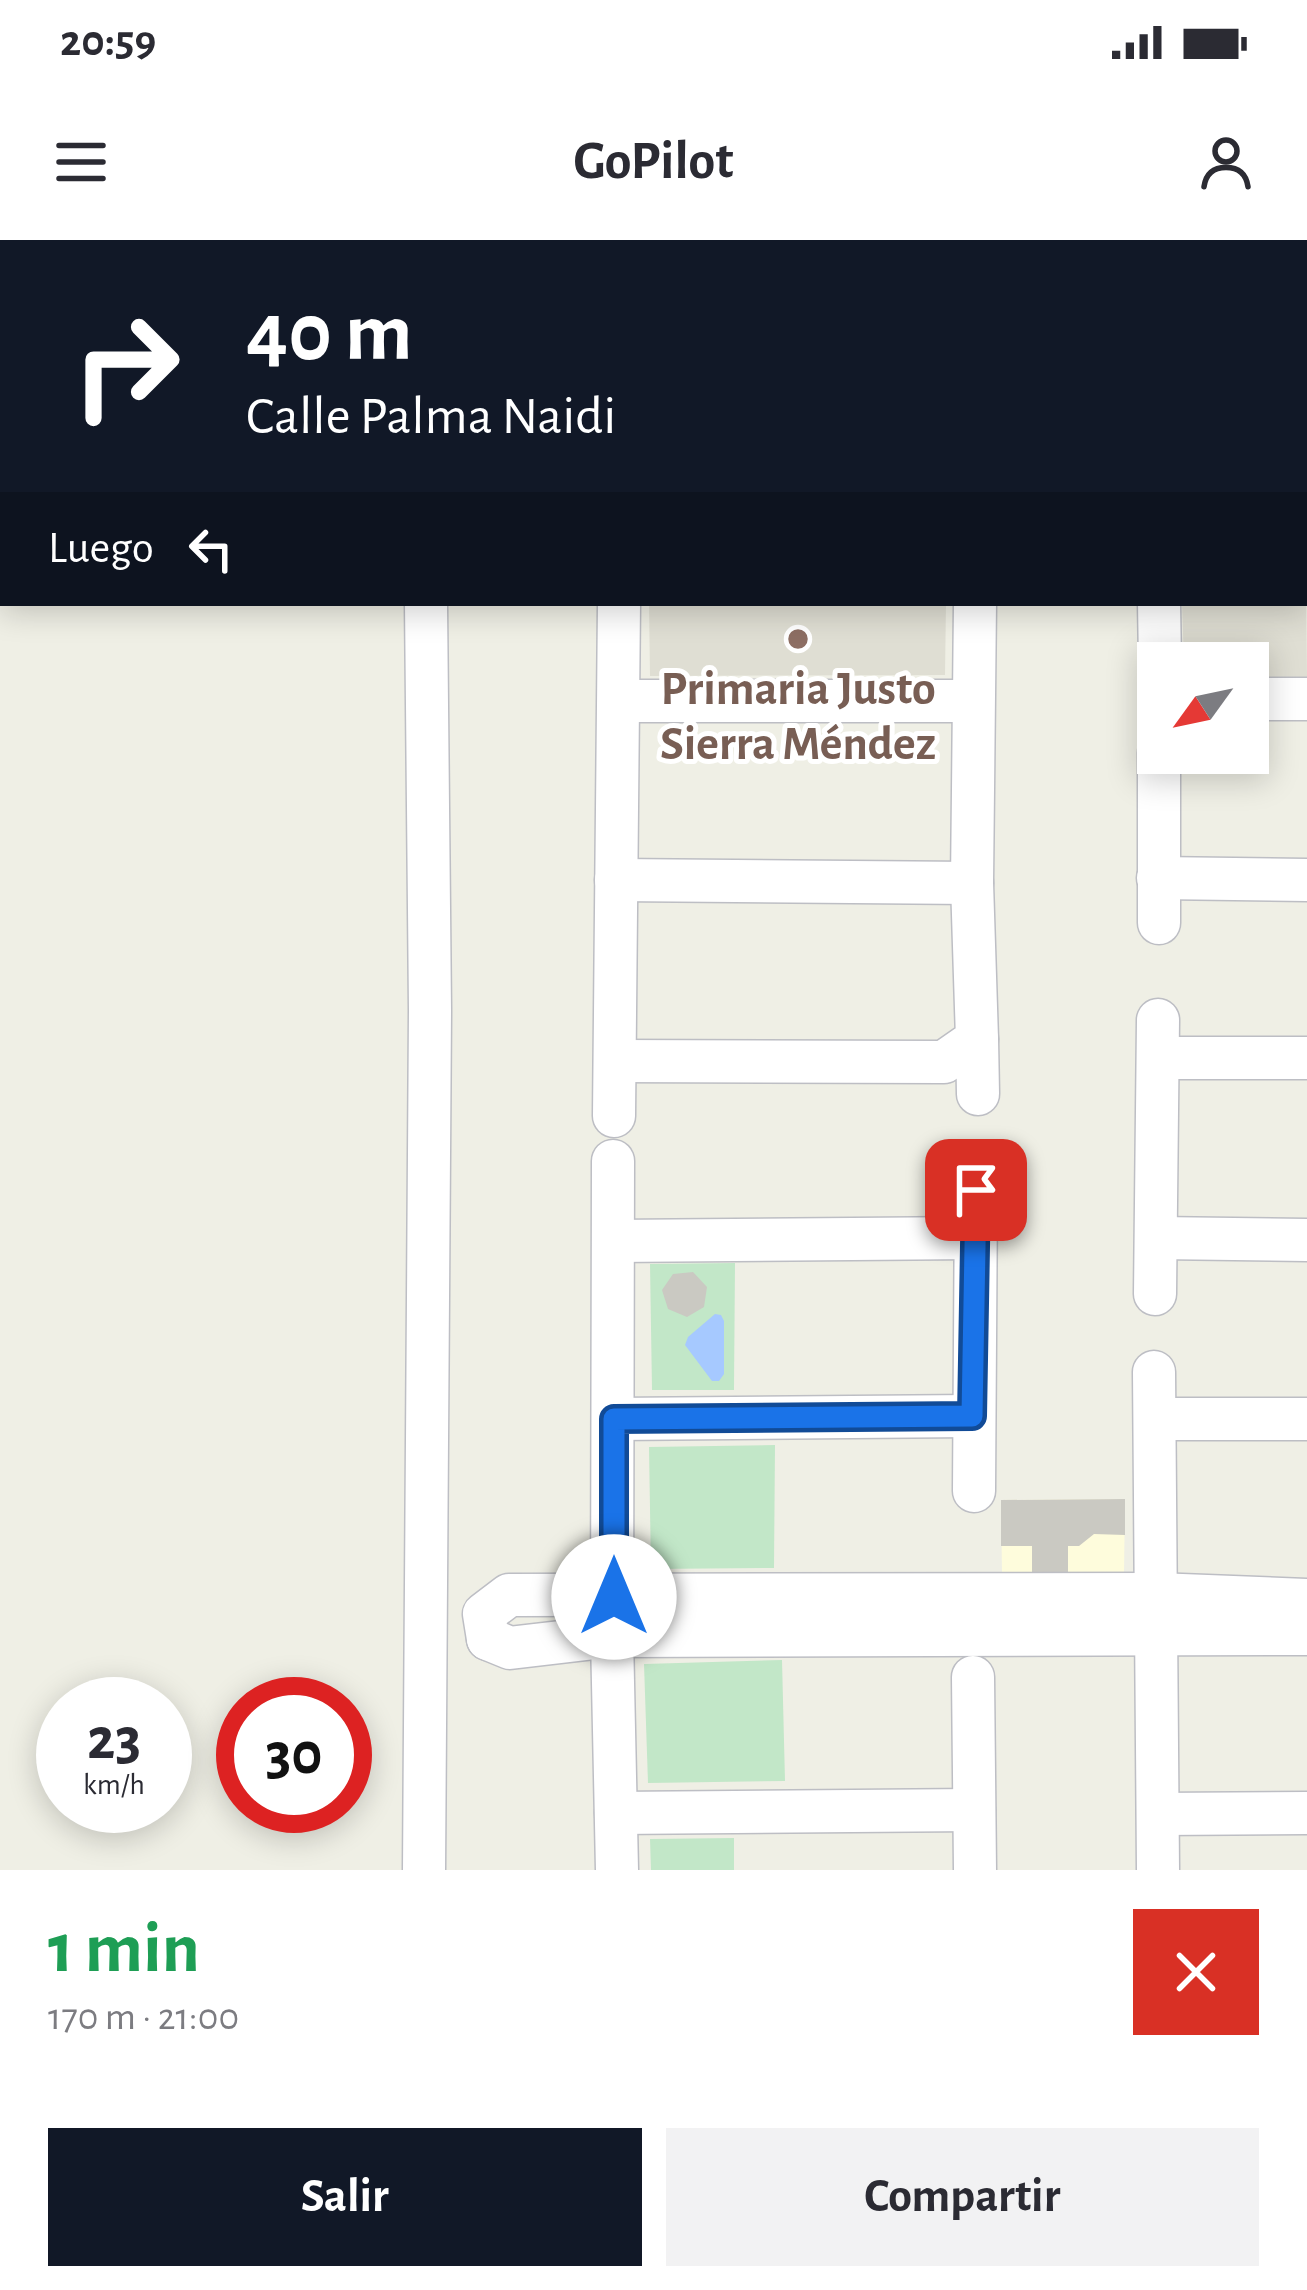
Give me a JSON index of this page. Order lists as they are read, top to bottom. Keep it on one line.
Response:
{"places":["Primaria Justo Sierra Méndez"],"north":"bottom left","page":{"status":"20:59","header":"GoPilot","turn":["40 m","Calle Palma Naidi"],"then":"Luego","speed":"23 km/h","limit":"30","heading":["1 min","170 m · 21:00"],"buttons":["Salir","Compartir"]}}
